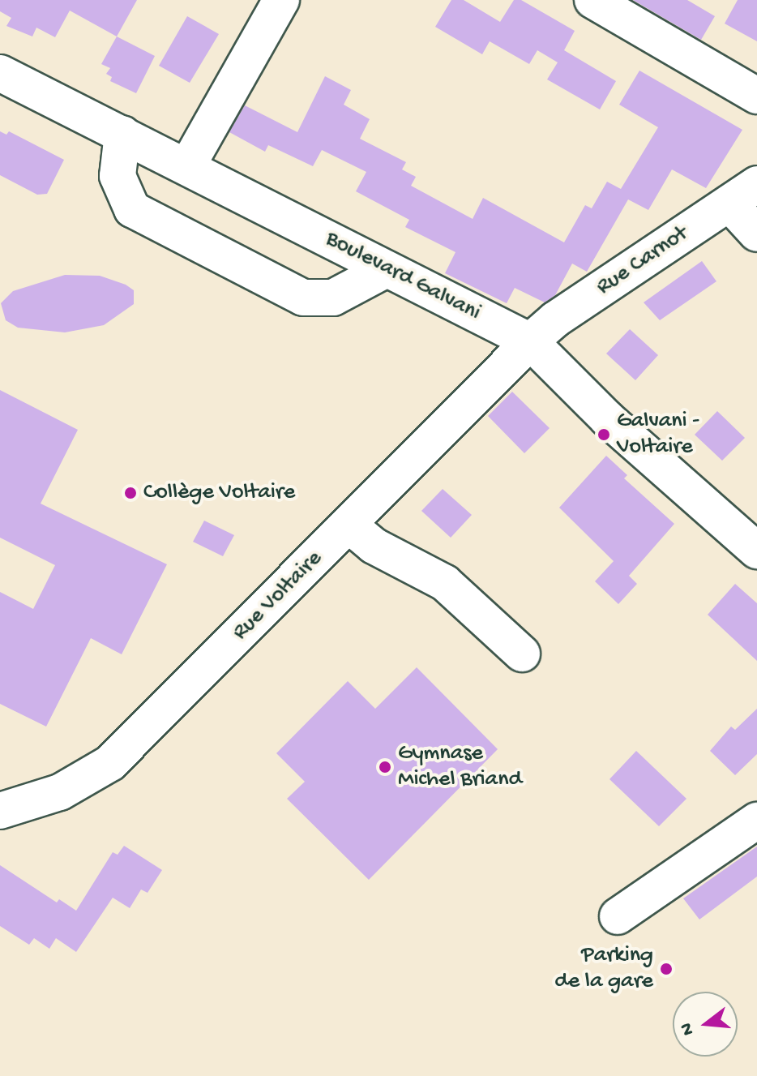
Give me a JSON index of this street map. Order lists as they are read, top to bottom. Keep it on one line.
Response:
{"streets":{"street":["Rue Carnot","Boulevard Galvani","Rue Voltaire"]},"crossings":[["Rue Carnot","Boulevard Galvani"],["Rue Carnot","Rue Voltaire"],["Boulevard Galvani","Rue Voltaire"]],"places":["Galvani - Voltaire","Collège Voltaire","Gymnase Michel Briand","Parking de la gare"],"north":"left"}
